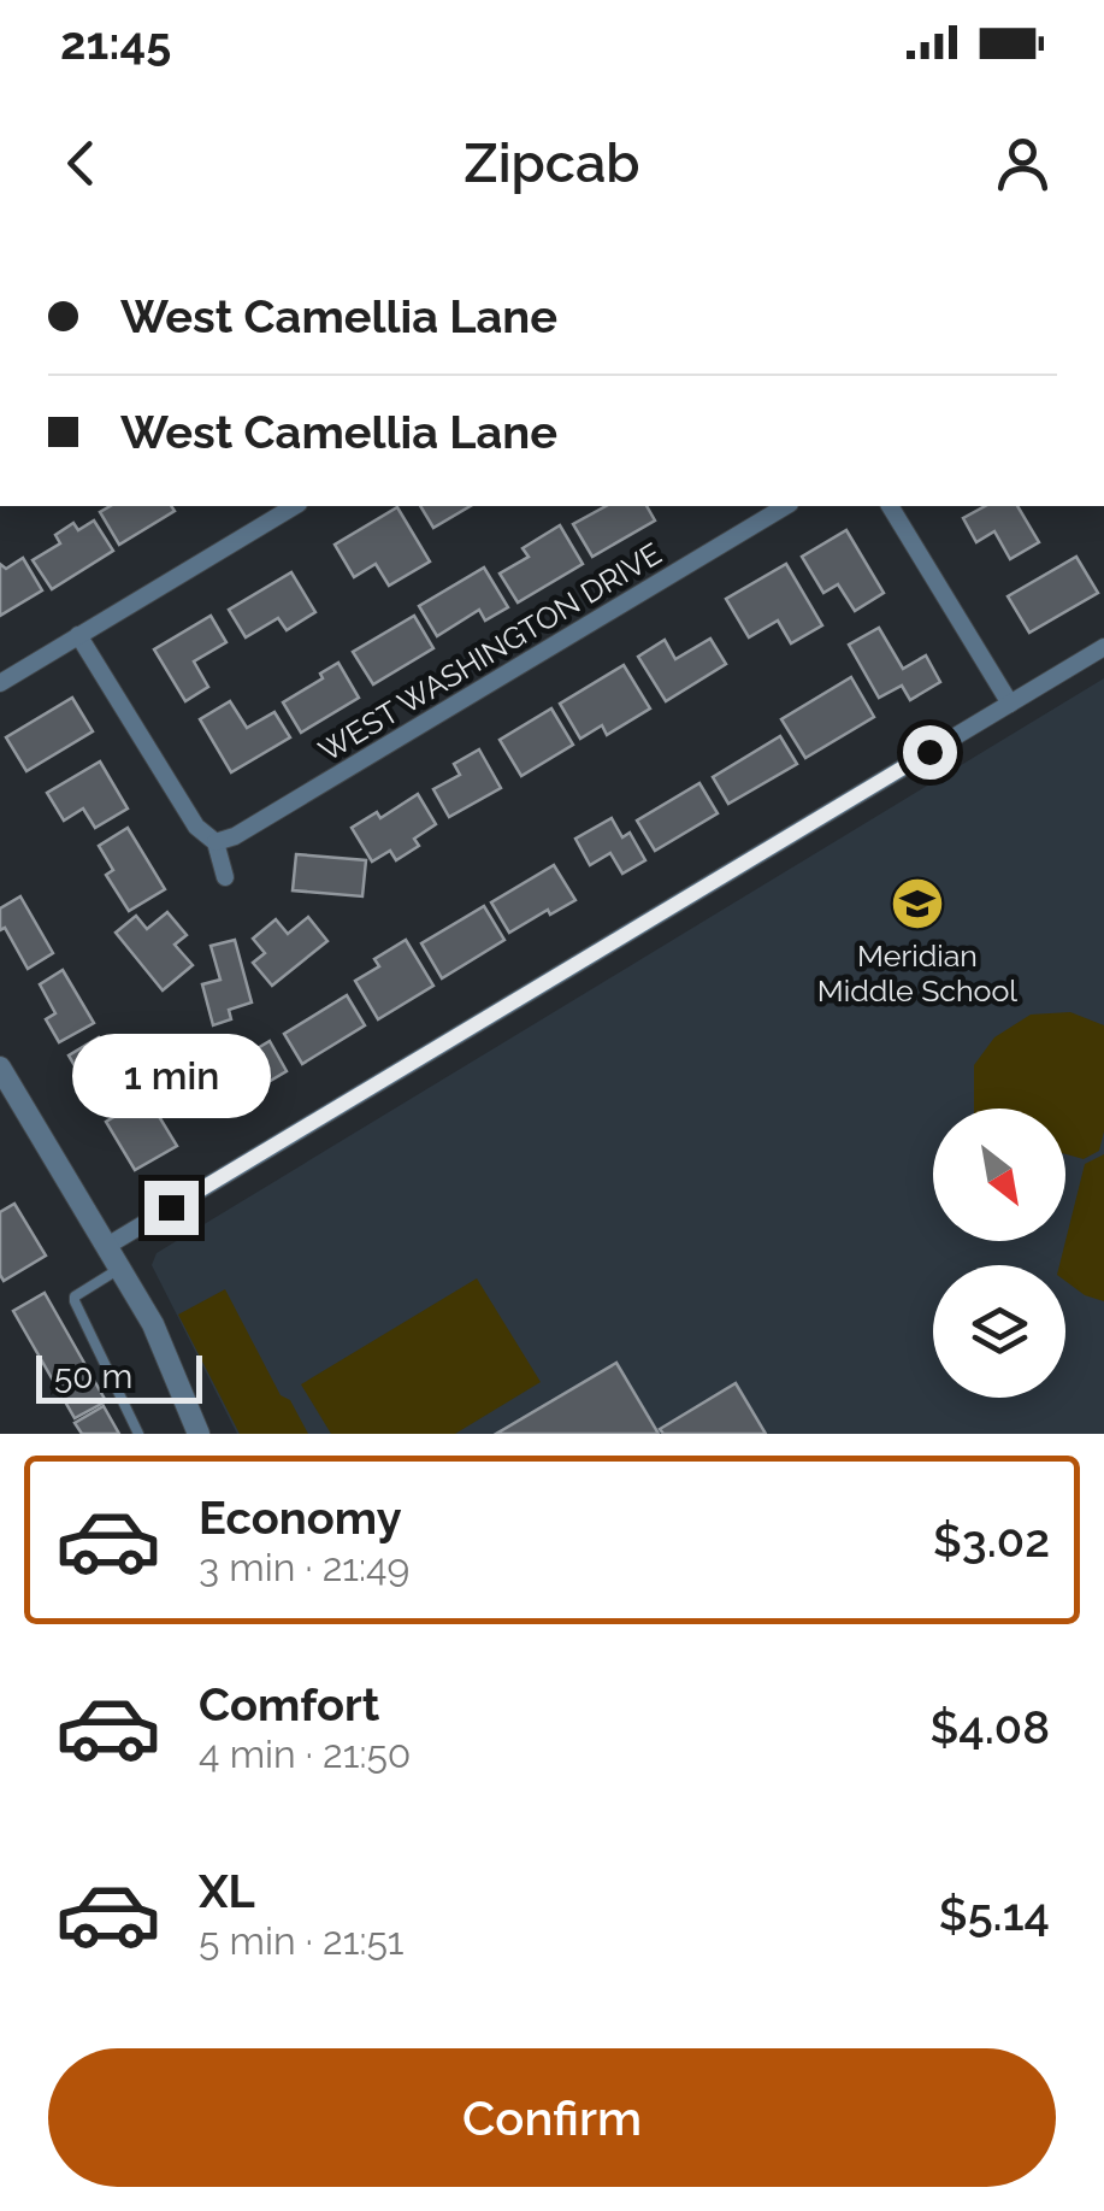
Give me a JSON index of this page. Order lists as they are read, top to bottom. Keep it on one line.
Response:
{"streets":{"street":["WEST WASHINGTON DRIVE"]},"places":{"school or university":["Meridian Middle School"]},"scale_bar":"50 m","north":"bottom right","page":{"status":"21:45","header":"Zipcab","banner":["West Camellia Lane","West Camellia Lane"],"bubble":"1 min","scale":"50 m","list":[{"name":"Economy","note":"3 min · 21:49","value":"$3.02"},{"name":"Comfort","note":"4 min · 21:50","value":"$4.08"},{"name":"XL","note":"5 min · 21:51","value":"$5.14"}],"buttons":"Confirm"}}
